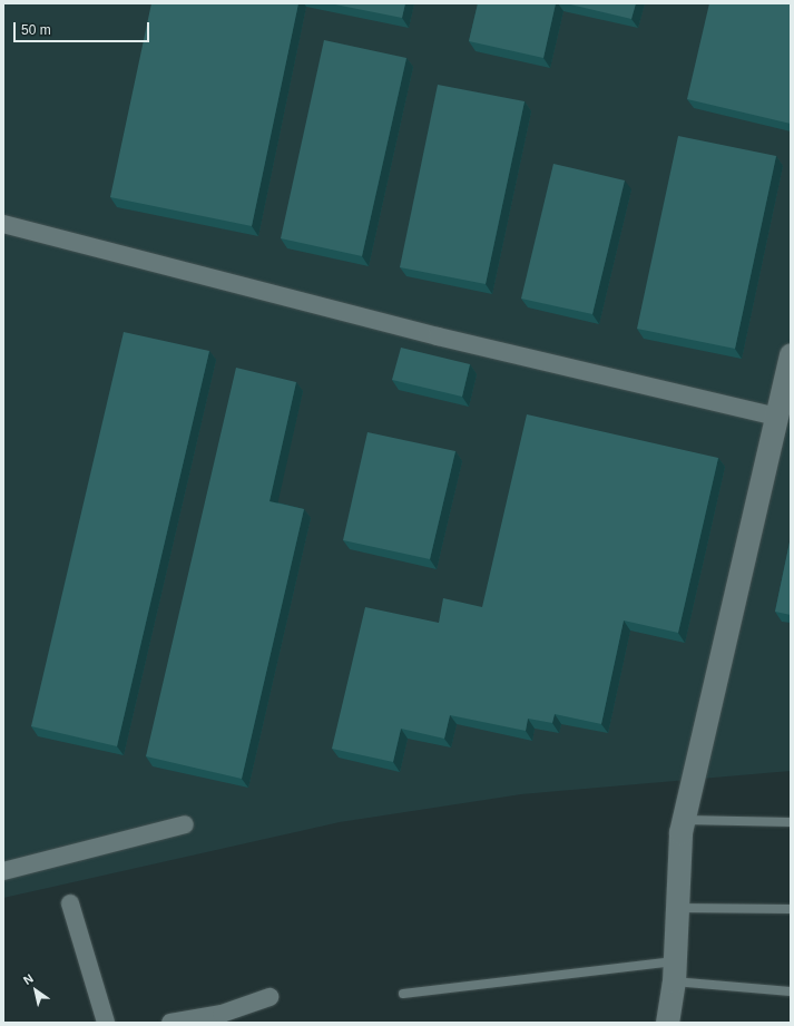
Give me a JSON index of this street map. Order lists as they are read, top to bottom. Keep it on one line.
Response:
{"scale_bar":"50 m","north":"top left"}
